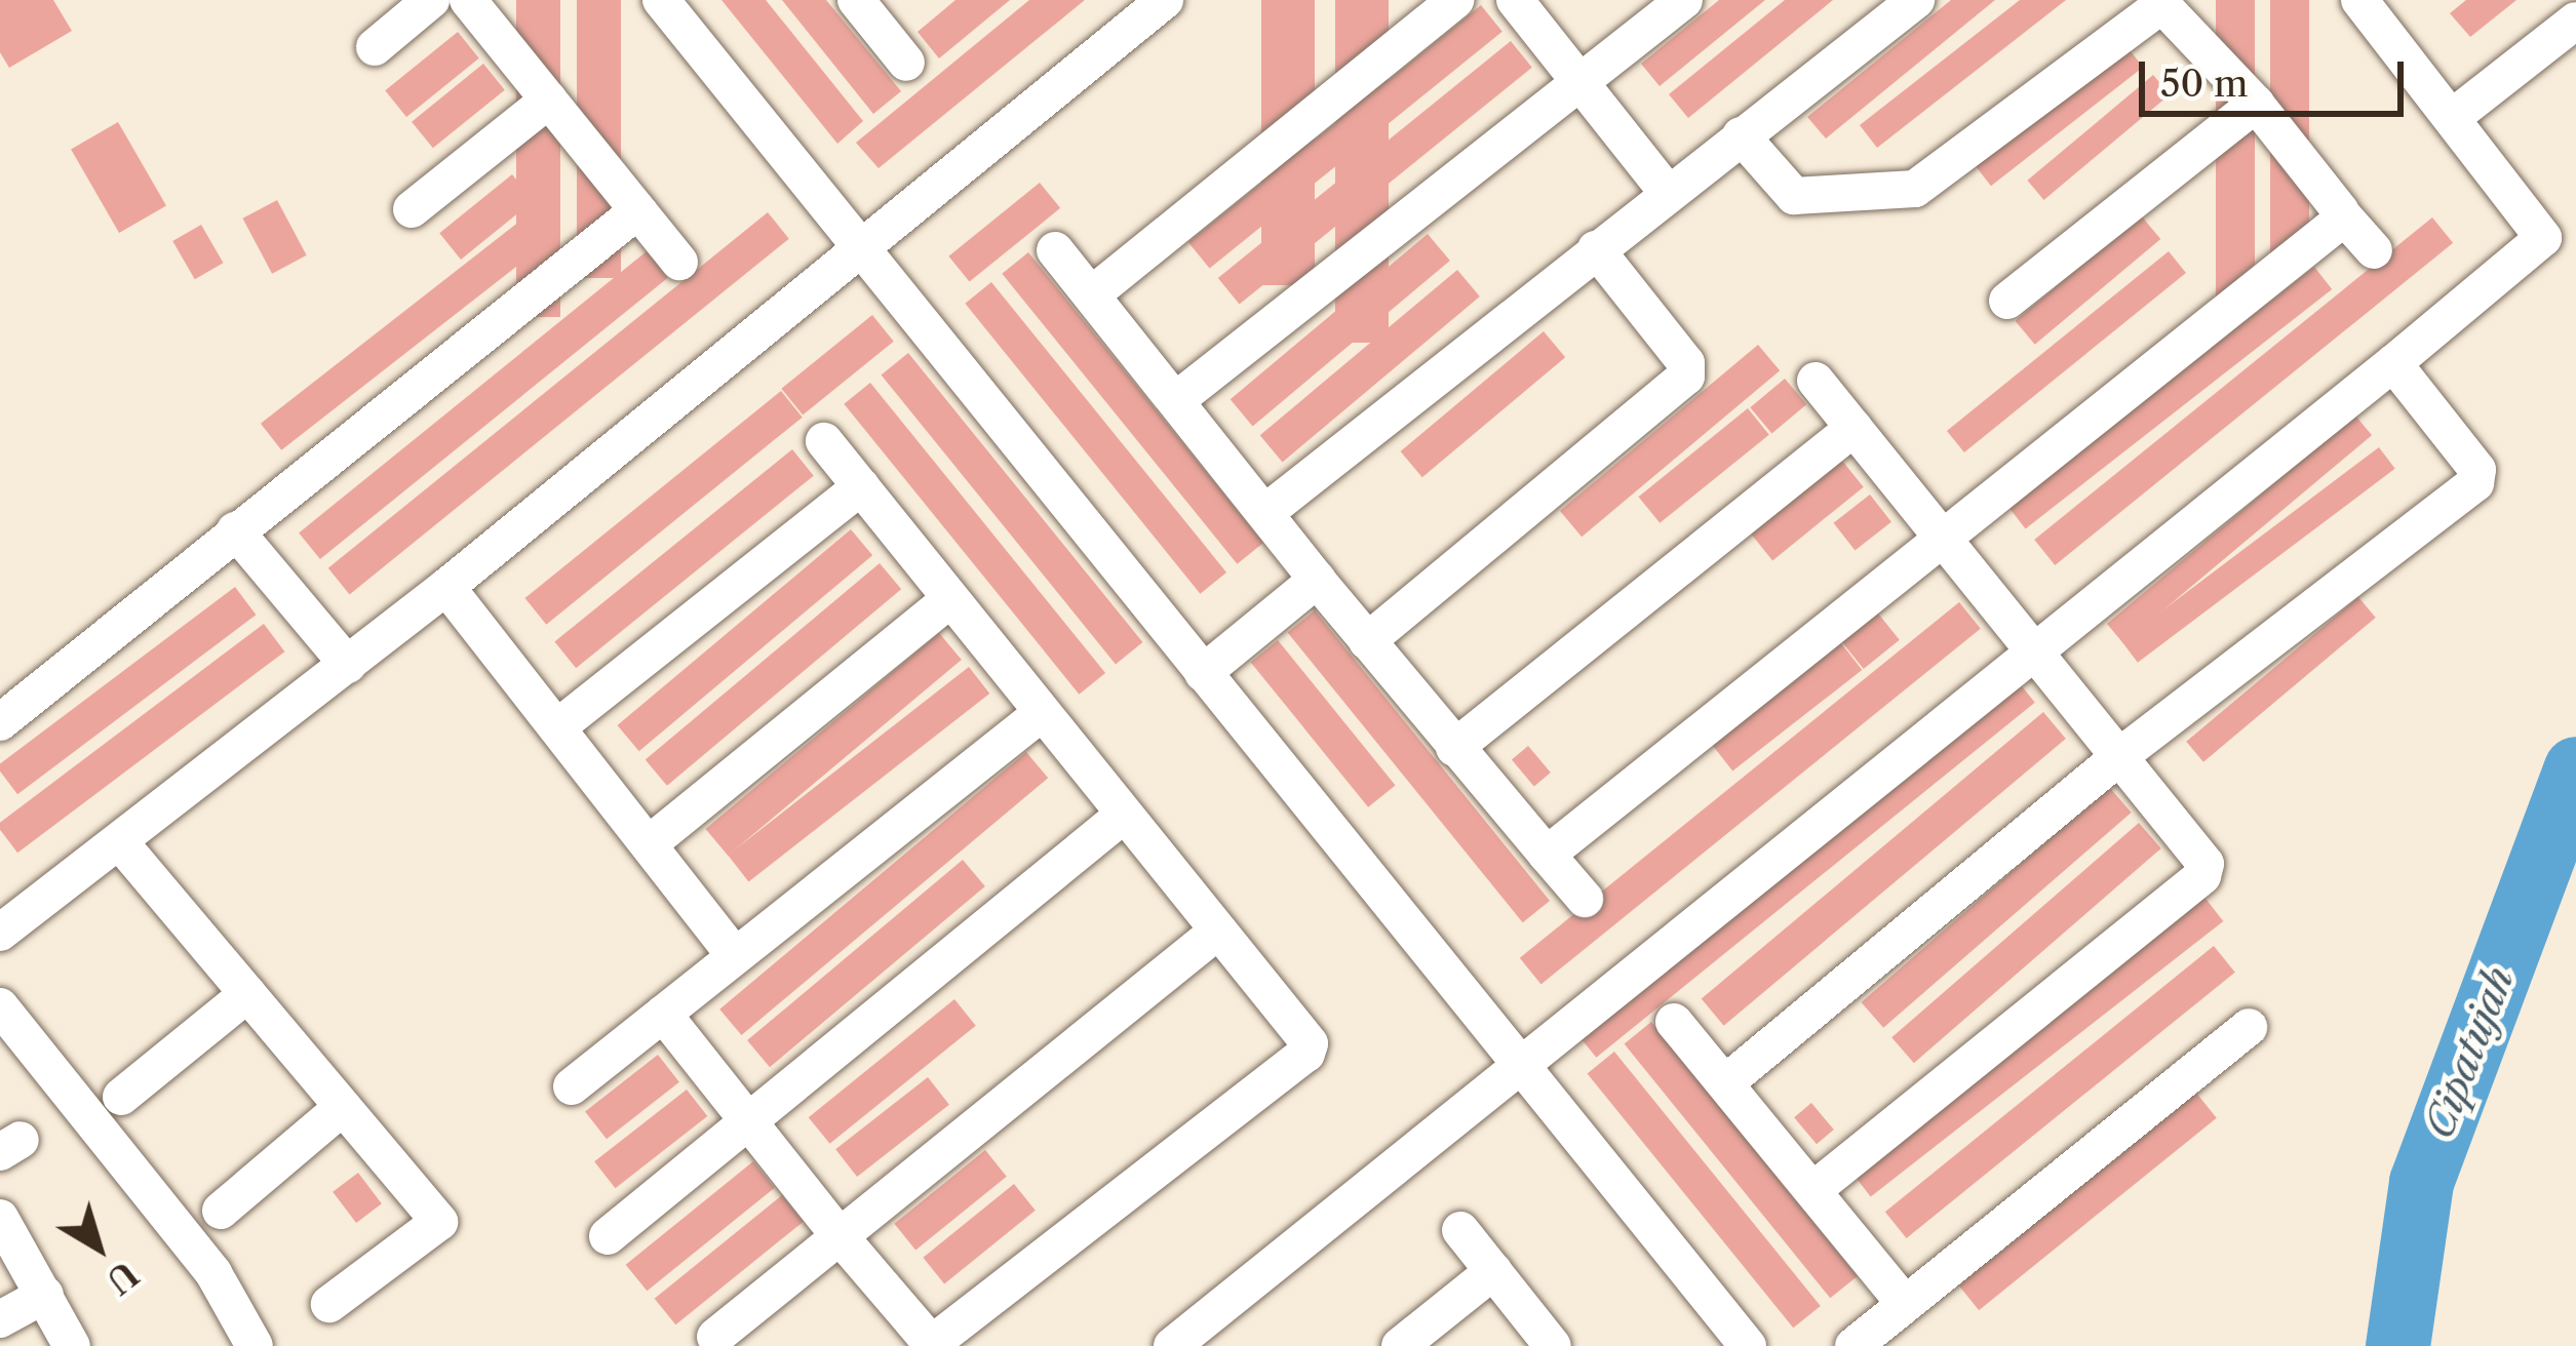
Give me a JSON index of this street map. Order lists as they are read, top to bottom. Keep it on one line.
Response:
{"water":["Cipatujah"],"scale_bar":"50 m","north":"bottom right"}
